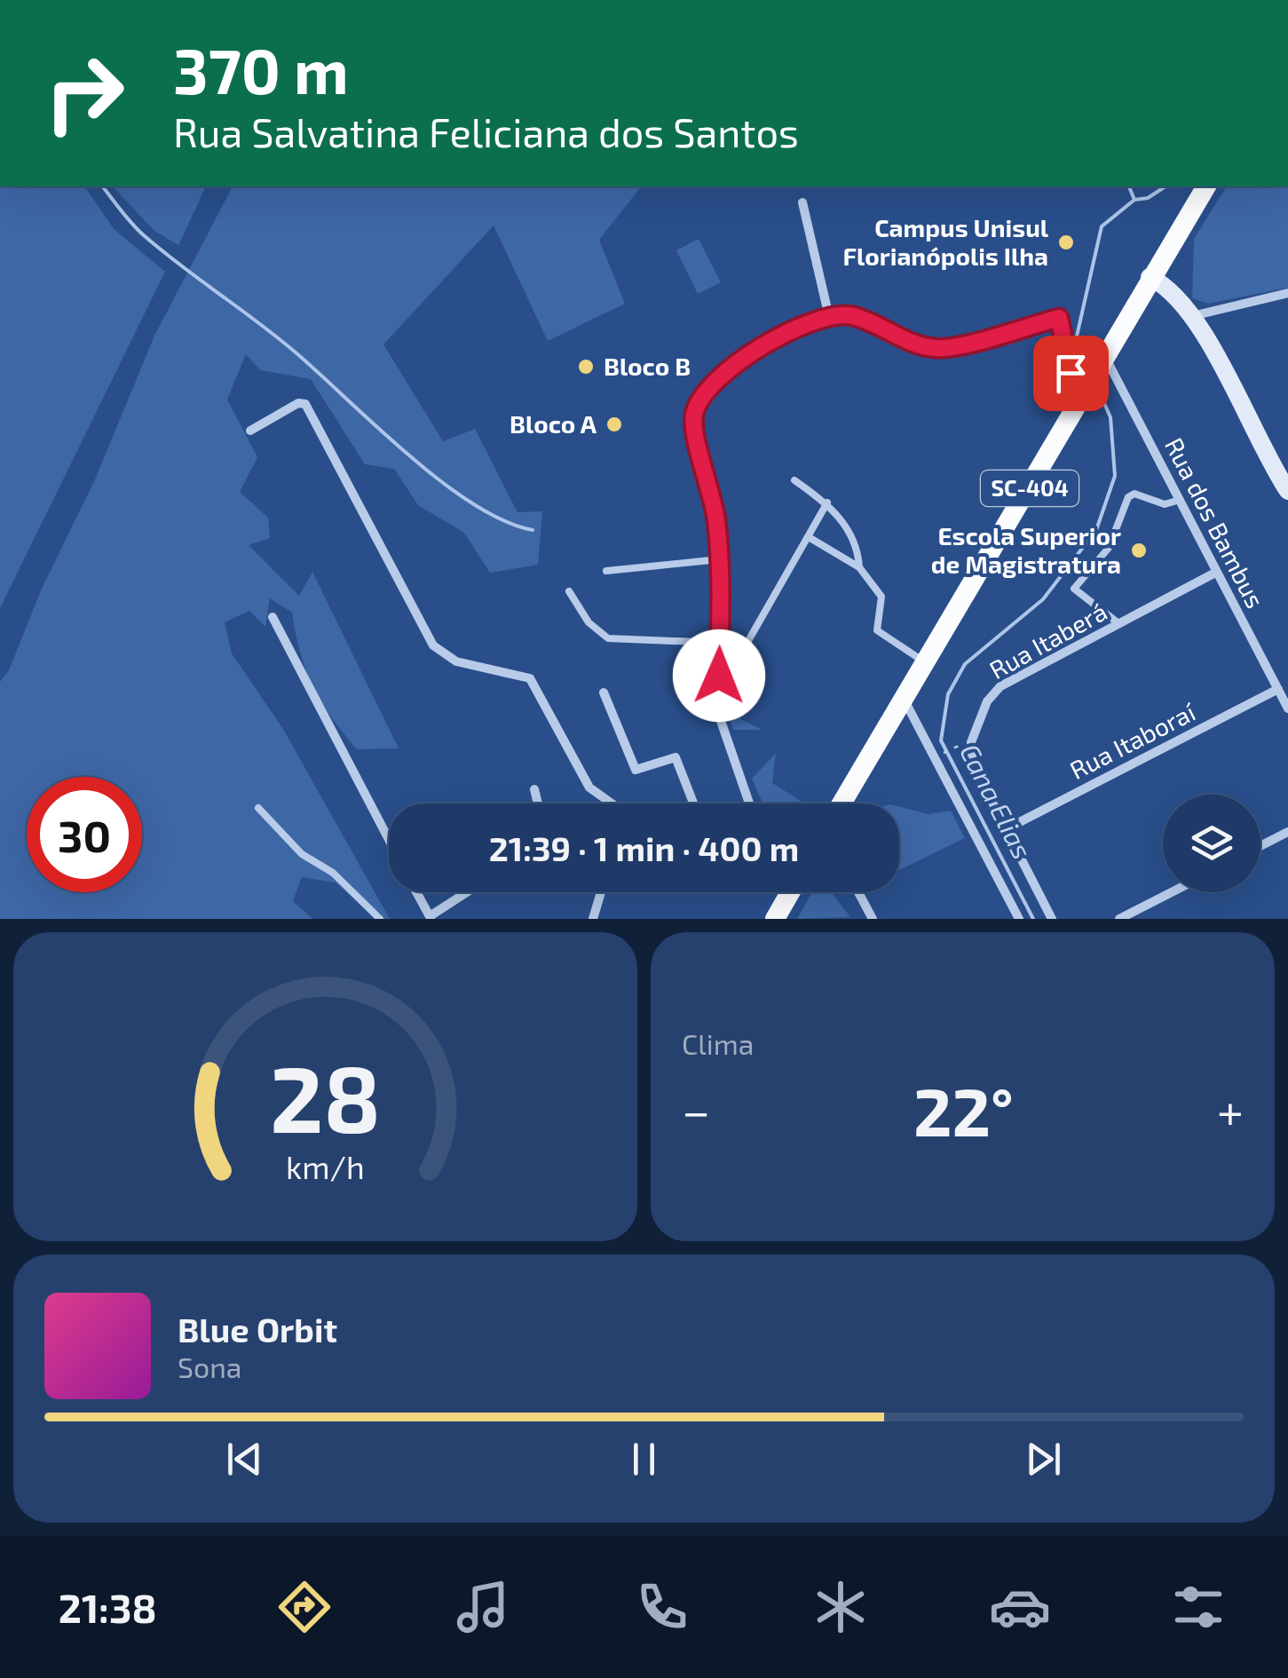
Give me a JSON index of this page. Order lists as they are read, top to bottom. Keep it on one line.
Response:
{"streets":{"main road":["SC-404"],"street":["Rua dos Bambus","Rua Itaberá","Rua Itaboraí"]},"crossings":[["SC-404","Rua dos Bambus"],["Rua dos Bambus","Rua Itaberá"],["Rua dos Bambus","Rua Itaboraí"],["Rua Itaberá","Rua Itaboraí"]],"water":["Cana Elias"],"places":["Campus Unisul Florianópolis Ilha","Bloco B","Bloco A","Escola Superior de Magistratura"],"page":{"turn":["370 m","Rua Salvatina Feliciana dos Santos"],"limit":"30","trip":"21:39 · 1 min · 400 m","tile":"Clima","heat":["−","22°","+"],"song":["Blue Orbit","Sona"],"tabs":"21:38","gauge":["28","km/h"]}}
